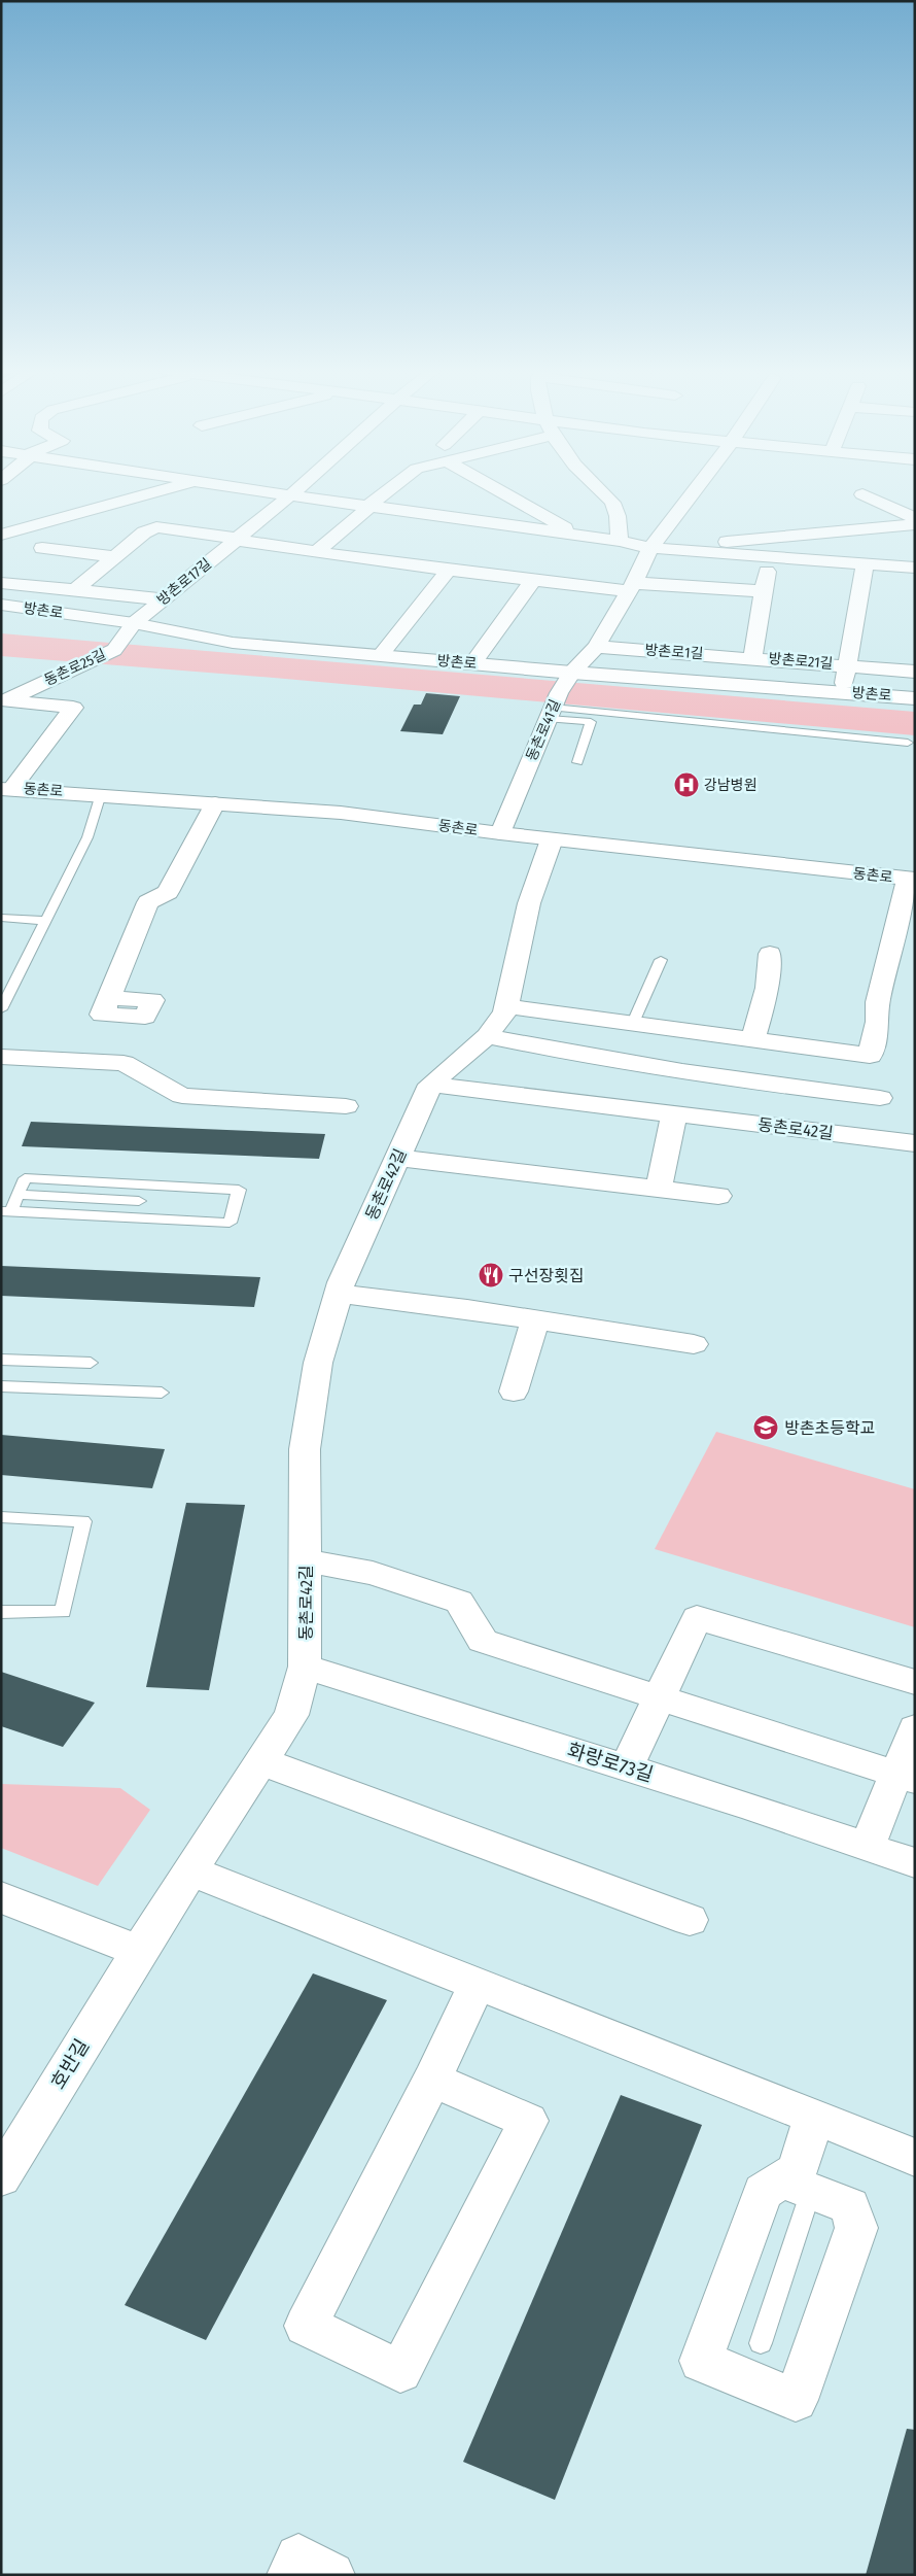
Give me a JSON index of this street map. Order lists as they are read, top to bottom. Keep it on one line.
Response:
{"streets":{"street":["방촌로17길","방촌로","방촌로1길","방촌로21길","동촌로25길","동촌로41길","동촌로","동촌로42길","화랑로73길","호반길"]},"crossings":[["방촌로17길","방촌로"],["방촌로17길","동촌로25길"],["방촌로","동촌로25길"],["방촌로","동촌로41길"],["방촌로1길","방촌로21길"],["방촌로1길","동촌로41길"],["동촌로25길","동촌로"],["동촌로41길","동촌로"],["동촌로","동촌로42길"],["동촌로42길","화랑로73길"],["동촌로42길","호반길"]],"places":{"hospital":["강남병원"],"restaurant":["구선장횟집"],"school or university":["방촌초등학교"]}}
